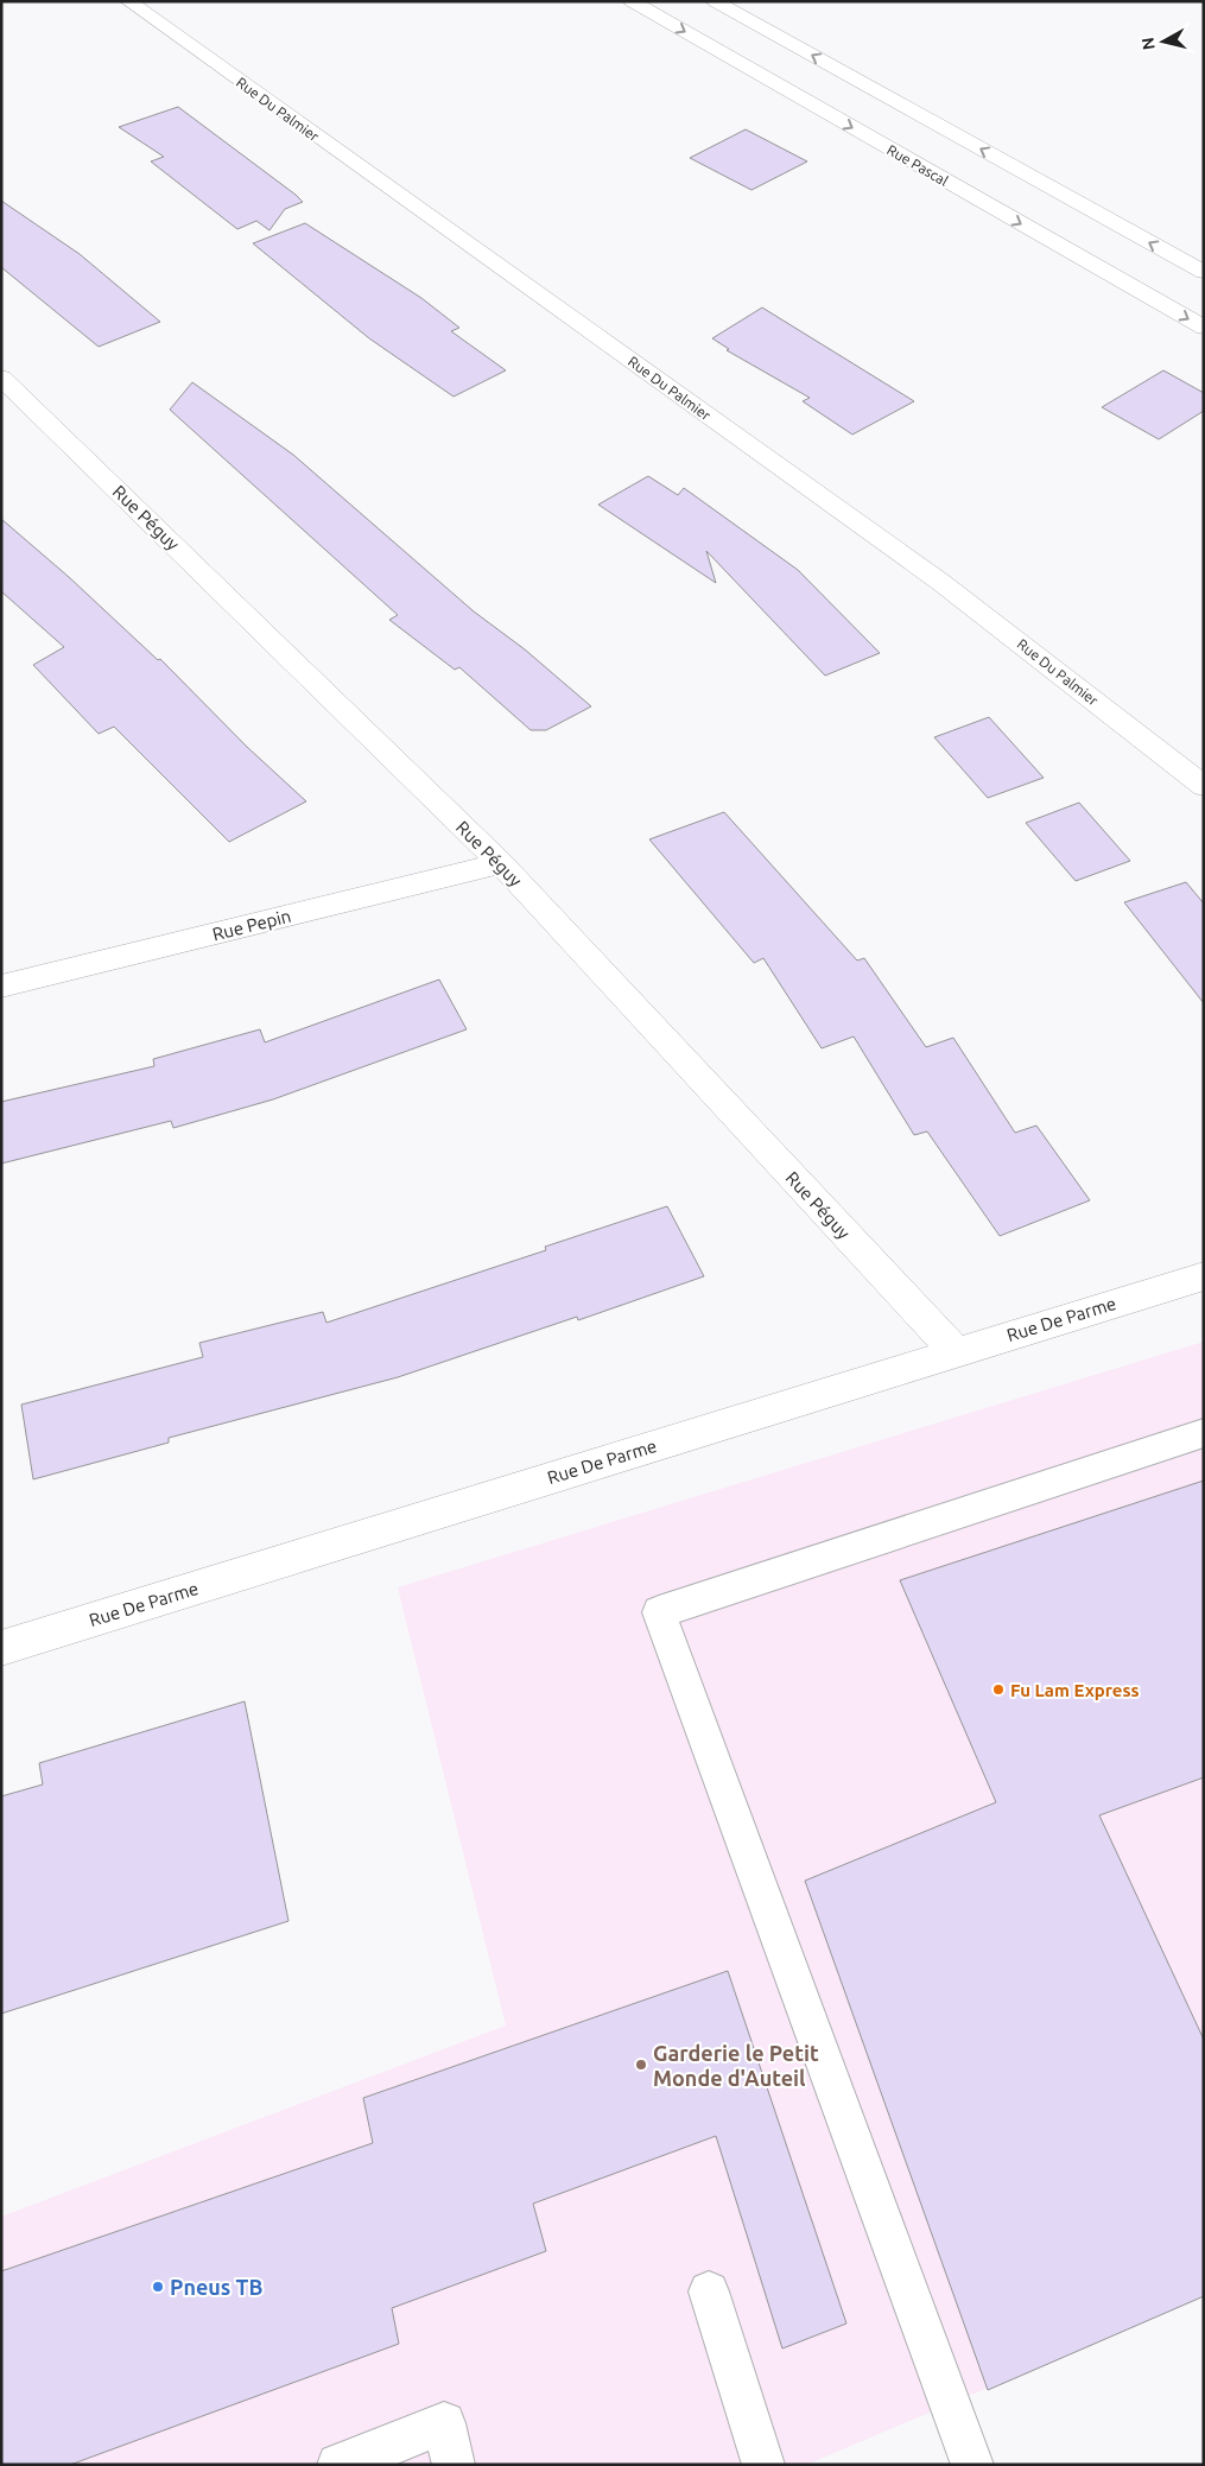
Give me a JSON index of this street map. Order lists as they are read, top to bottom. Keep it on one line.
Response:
{"streets":{"street":["Rue Du Palmier","Rue Pascal","Rue Péguy","Rue Pepin","Rue De Parme"]},"crossings":[["Rue Péguy","Rue Pepin"],["Rue Péguy","Rue De Parme"]],"places":["Fu Lam Express","Garderie le Petit Monde d'Auteil","Pneus TB"],"north":"left"}
